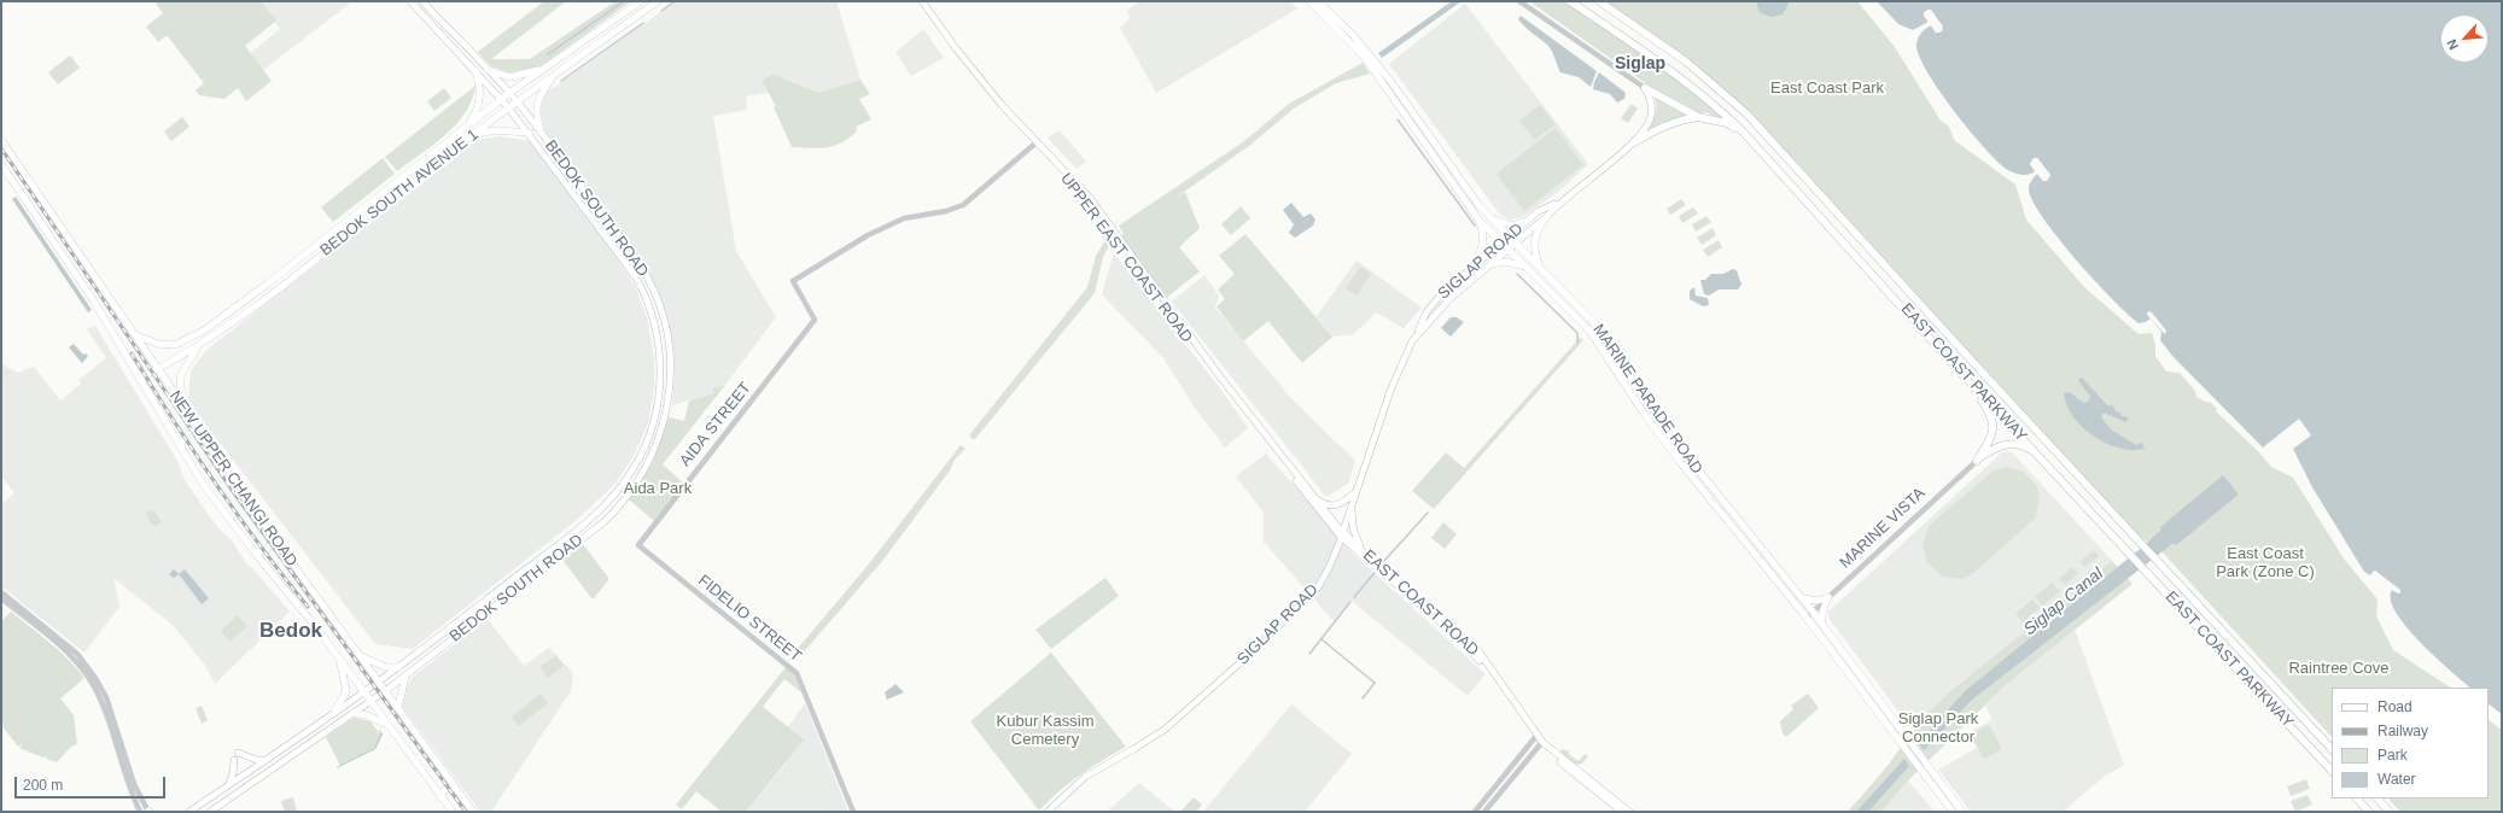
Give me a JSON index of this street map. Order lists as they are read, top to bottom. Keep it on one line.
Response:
{"streets":{"highway":["EAST COAST PARKWAY"],"main road":["BEDOK SOUTH AVENUE 1","BEDOK SOUTH ROAD","UPPER EAST COAST ROAD","SIGLAP ROAD","MARINE PARADE ROAD","NEW UPPER CHANGI ROAD","EAST COAST ROAD"],"street":["AIDA STREET","MARINE VISTA","FIDELIO STREET"]},"crossings":[["BEDOK SOUTH AVENUE 1","BEDOK SOUTH ROAD"],["BEDOK SOUTH AVENUE 1","NEW UPPER CHANGI ROAD"],["BEDOK SOUTH ROAD","NEW UPPER CHANGI ROAD"],["UPPER EAST COAST ROAD","AIDA STREET"],["UPPER EAST COAST ROAD","EAST COAST ROAD"],["SIGLAP ROAD","MARINE PARADE ROAD"],["SIGLAP ROAD","EAST COAST ROAD"],["MARINE PARADE ROAD","MARINE VISTA"],["AIDA STREET","FIDELIO STREET"]],"districts":["Siglap","Bedok"],"water":["Siglap Canal"],"parks":["East Coast Park","Aida Park","East Coast Park (Zone C)","Raintree Cove","Siglap Park Connector","Kubur Kassim Cemetery"],"legend":["Road","Railway","Park","Water"],"scale_bar":"200 m","north":"bottom left"}
